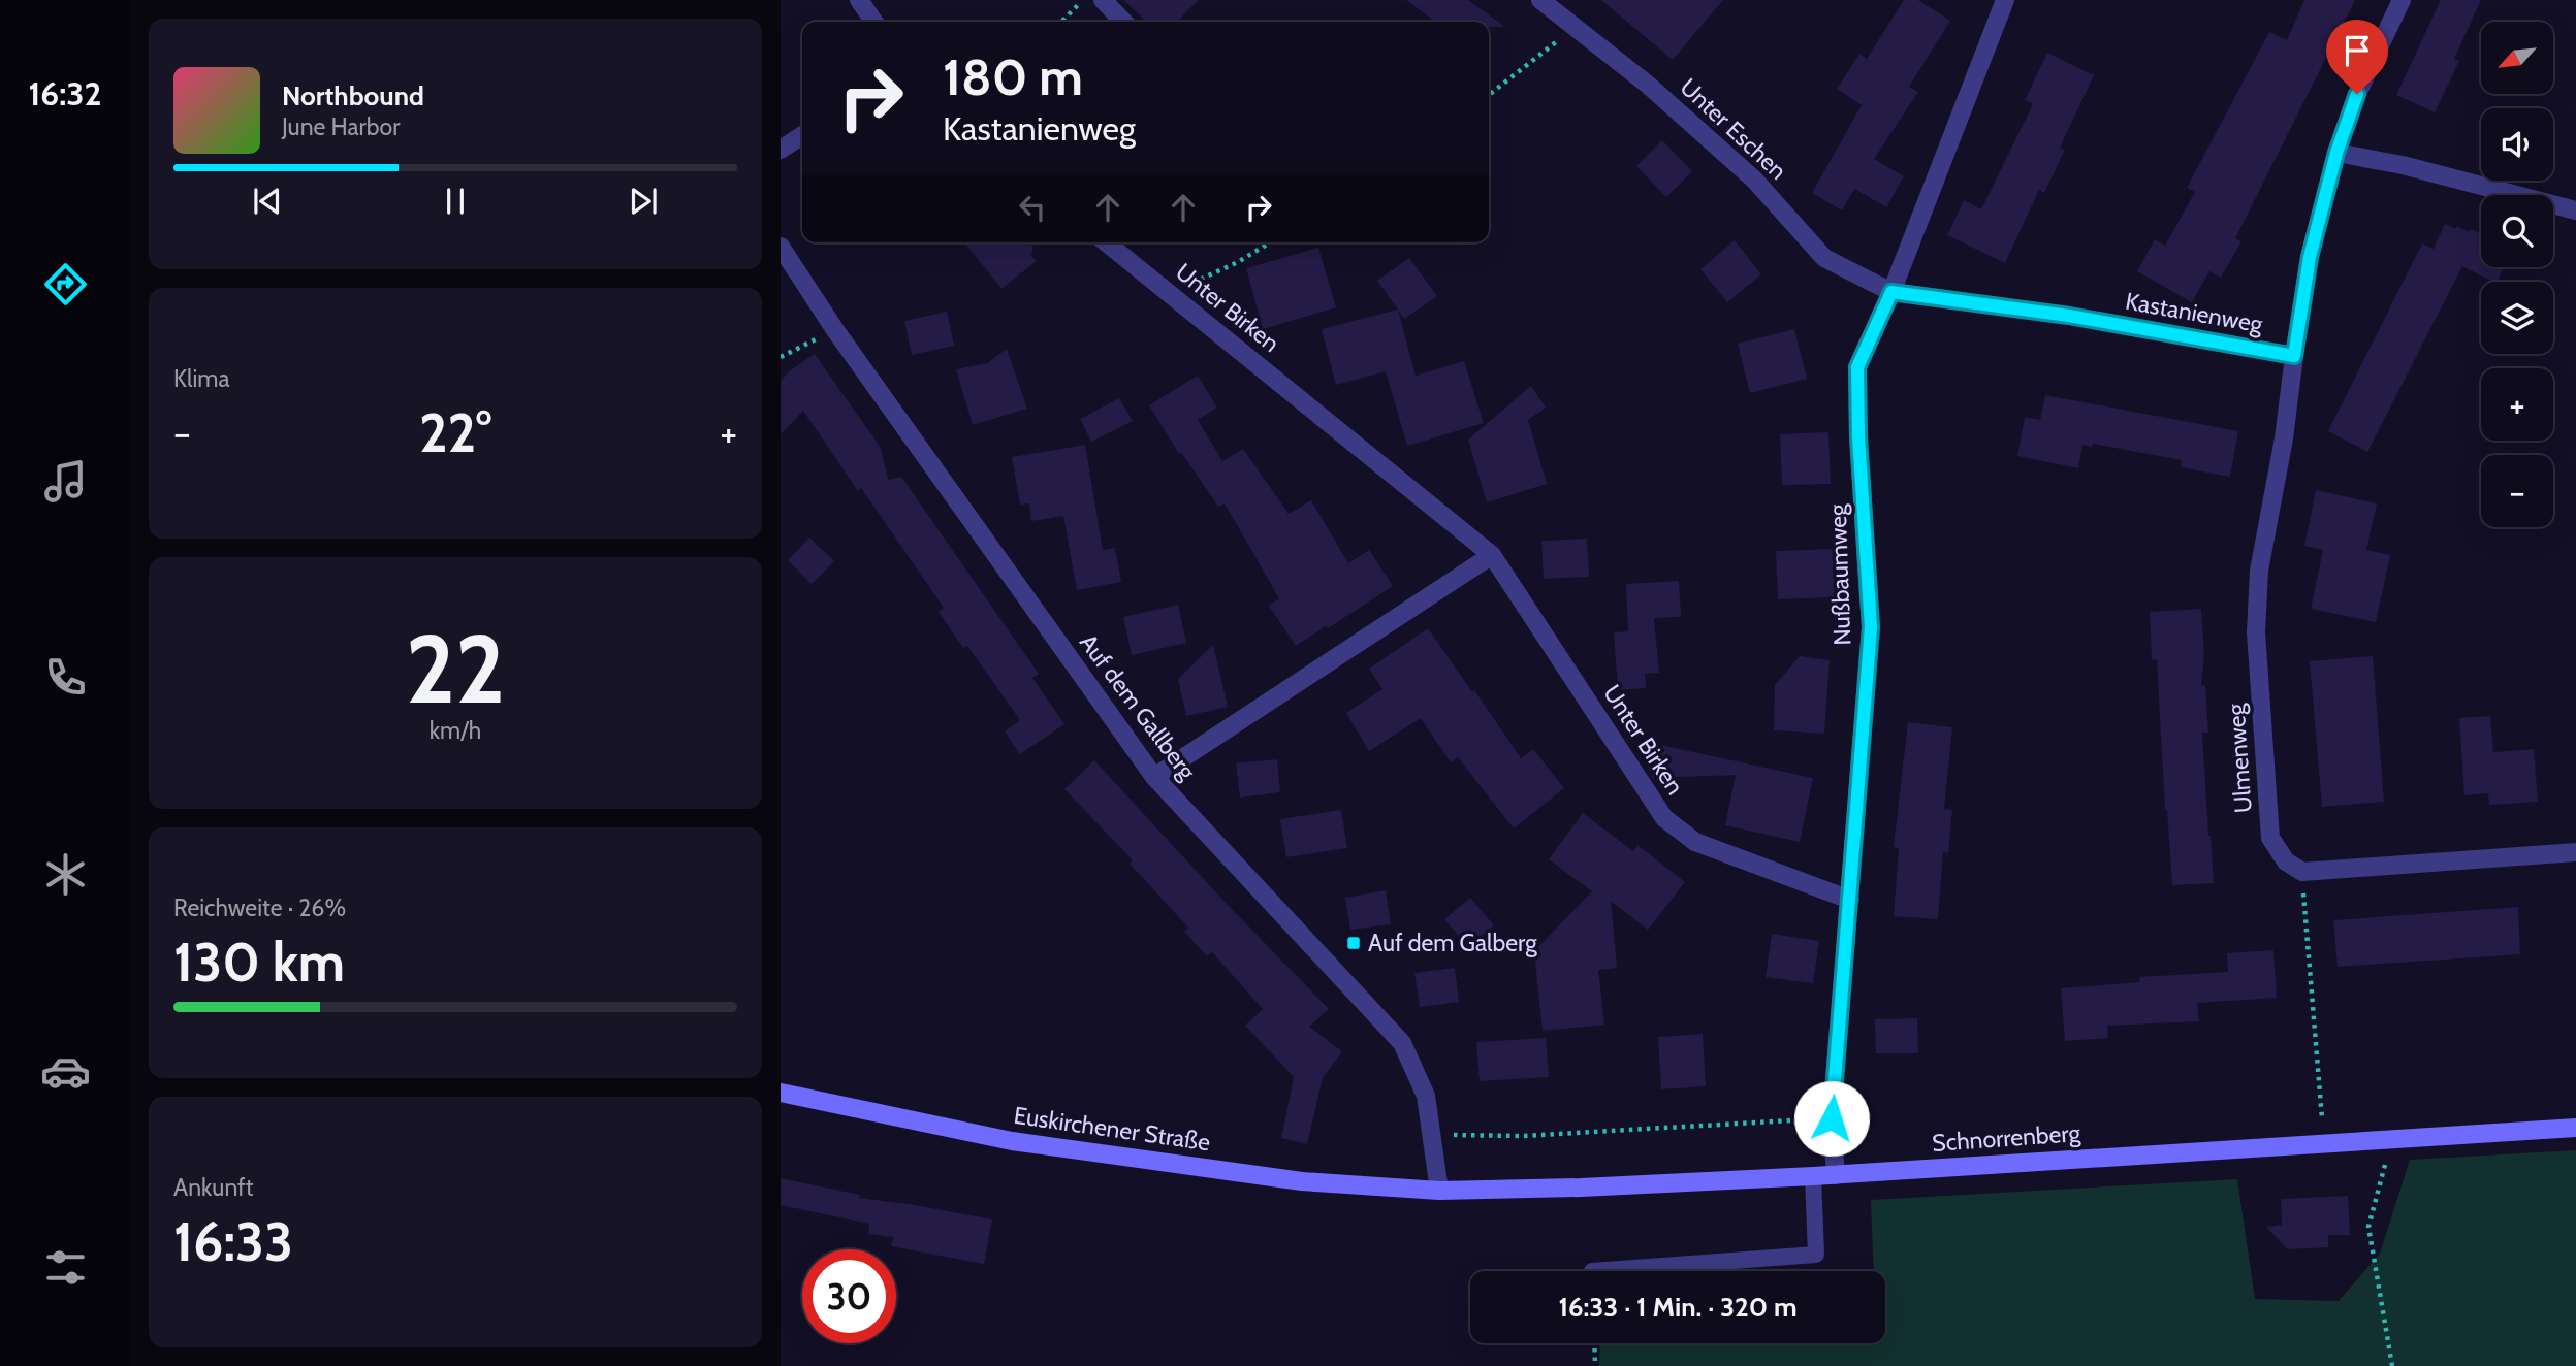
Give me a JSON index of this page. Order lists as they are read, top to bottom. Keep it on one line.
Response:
{"streets":{"main road":["Euskirchener Straße","Schnorrenberg"],"street":["Unter Eschen","Unter Birken","Kastanienweg","Nußbaumweg","Auf dem Gallberg","Ulmenweg"]},"crossings":[["Unter Eschen","Kastanienweg"],["Unter Eschen","Nußbaumweg"],["Unter Birken","Nußbaumweg"],["Kastanienweg","Nußbaumweg"],["Kastanienweg","Ulmenweg"],["Nußbaumweg","Schnorrenberg"],["Auf dem Gallberg","Euskirchener Straße"],["Auf dem Gallberg","Schnorrenberg"],["Euskirchener Straße","Schnorrenberg"]],"places":{"transit":["Auf dem Galberg"]},"north":"bottom left","page":{"tabs":"16:32","map_buttons":["+","−"],"turn":["180 m","Kastanienweg"],"song":["Northbound","June Harbor"],"tile":["Klima",["22","km/h"],["Reichweite · 26%","130 km"],["Ankunft","16:33"]],"heat":["−","22°","+"],"limit":"30","trip":"16:33 · 1 Min. · 320 m"}}
